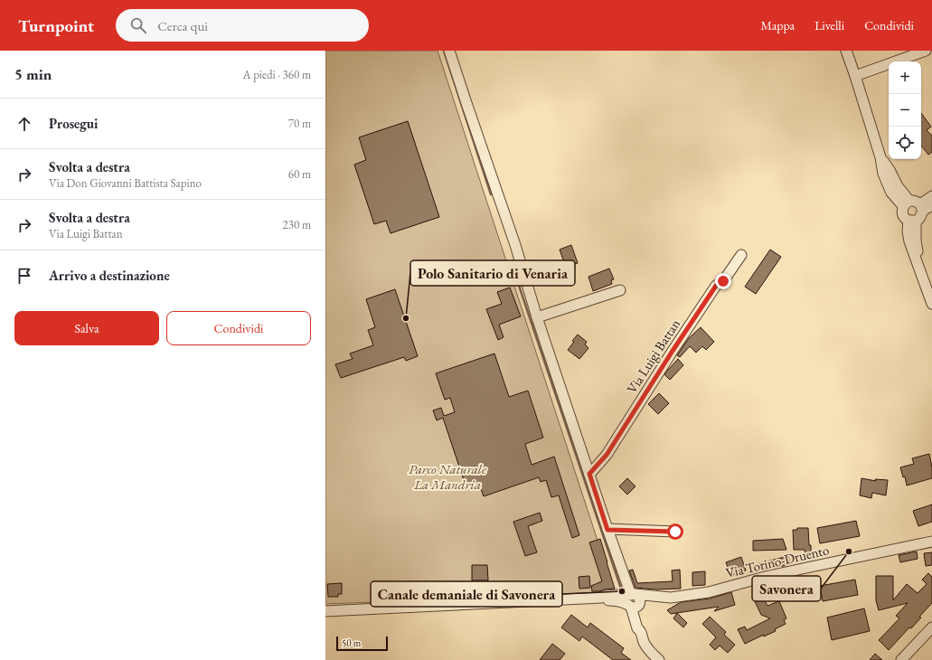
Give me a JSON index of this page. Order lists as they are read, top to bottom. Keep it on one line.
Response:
{"streets":{"street":["Via Luigi Battan","Via Torino-Druento"]},"parks":["Parco Naturale La Mandria"],"places":["Polo Sanitario di Venaria","Savonera","Canale demaniale di Savonera"],"scale_bar":"50 m","page":{"header":"Turnpoint","search":"Cerca qui","nav":["Mappa","Livelli","Condividi"],"heading":["5 min","A piedi · 360 m"],"map_buttons":["+","−"],"list":[["Prosegui","70 m"],["Svolta a destra","Via Don Giovanni Battista Sapino","60 m"],["Svolta a destra","Via Luigi Battan","230 m"],"Arrivo a destinazione"],"buttons":["Salva","Condividi"],"scale":"50 m"}}
